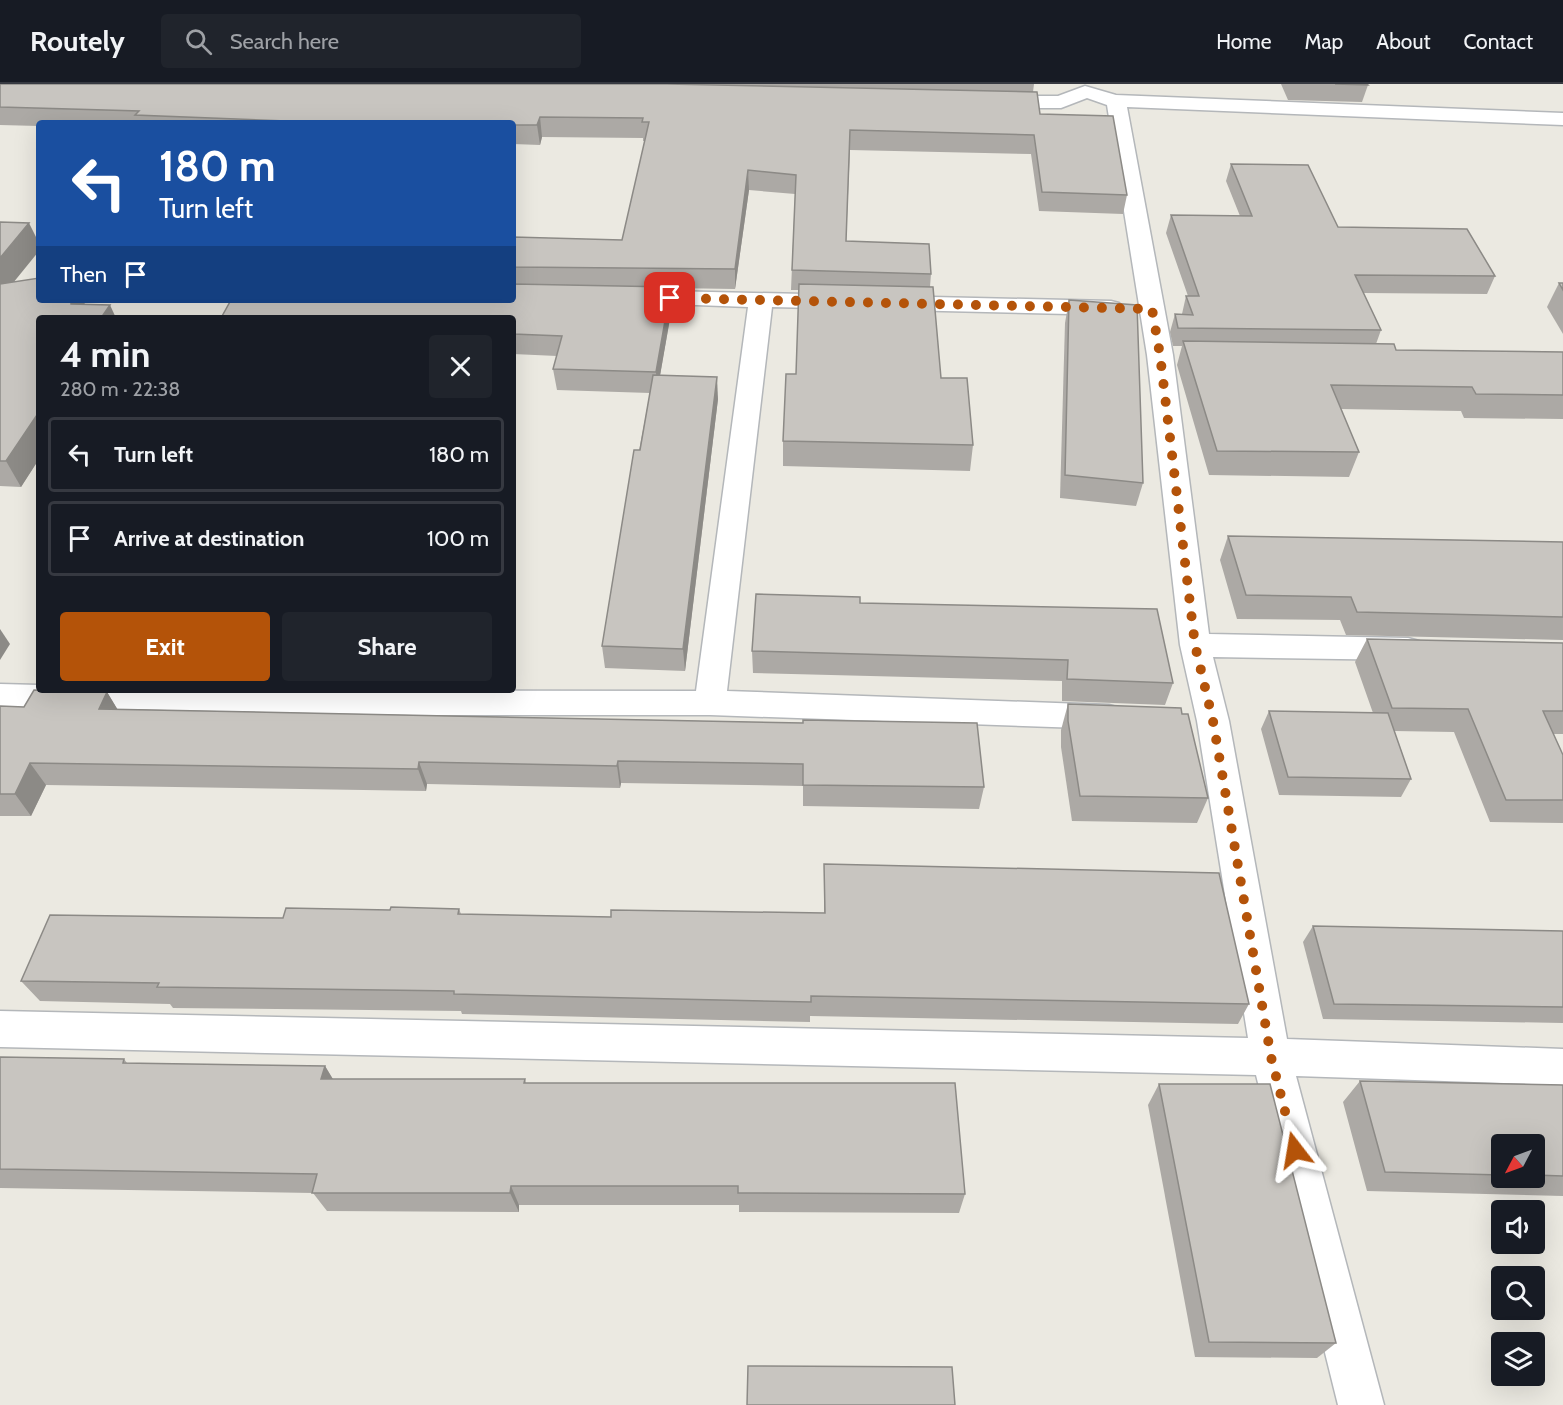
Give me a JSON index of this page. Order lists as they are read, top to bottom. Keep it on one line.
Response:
{"north":"bottom left","page":{"header":"Routely","search":"Search here","nav":["Home","Map","About","Contact"],"turn":["180 m","Turn left"],"then":"Then","heading":["4 min","280 m · 22:38"],"list":[{"name":"Turn left","value":"180 m"},{"name":"Arrive at destination","value":"100 m"}],"buttons":["Exit","Share"]}}
